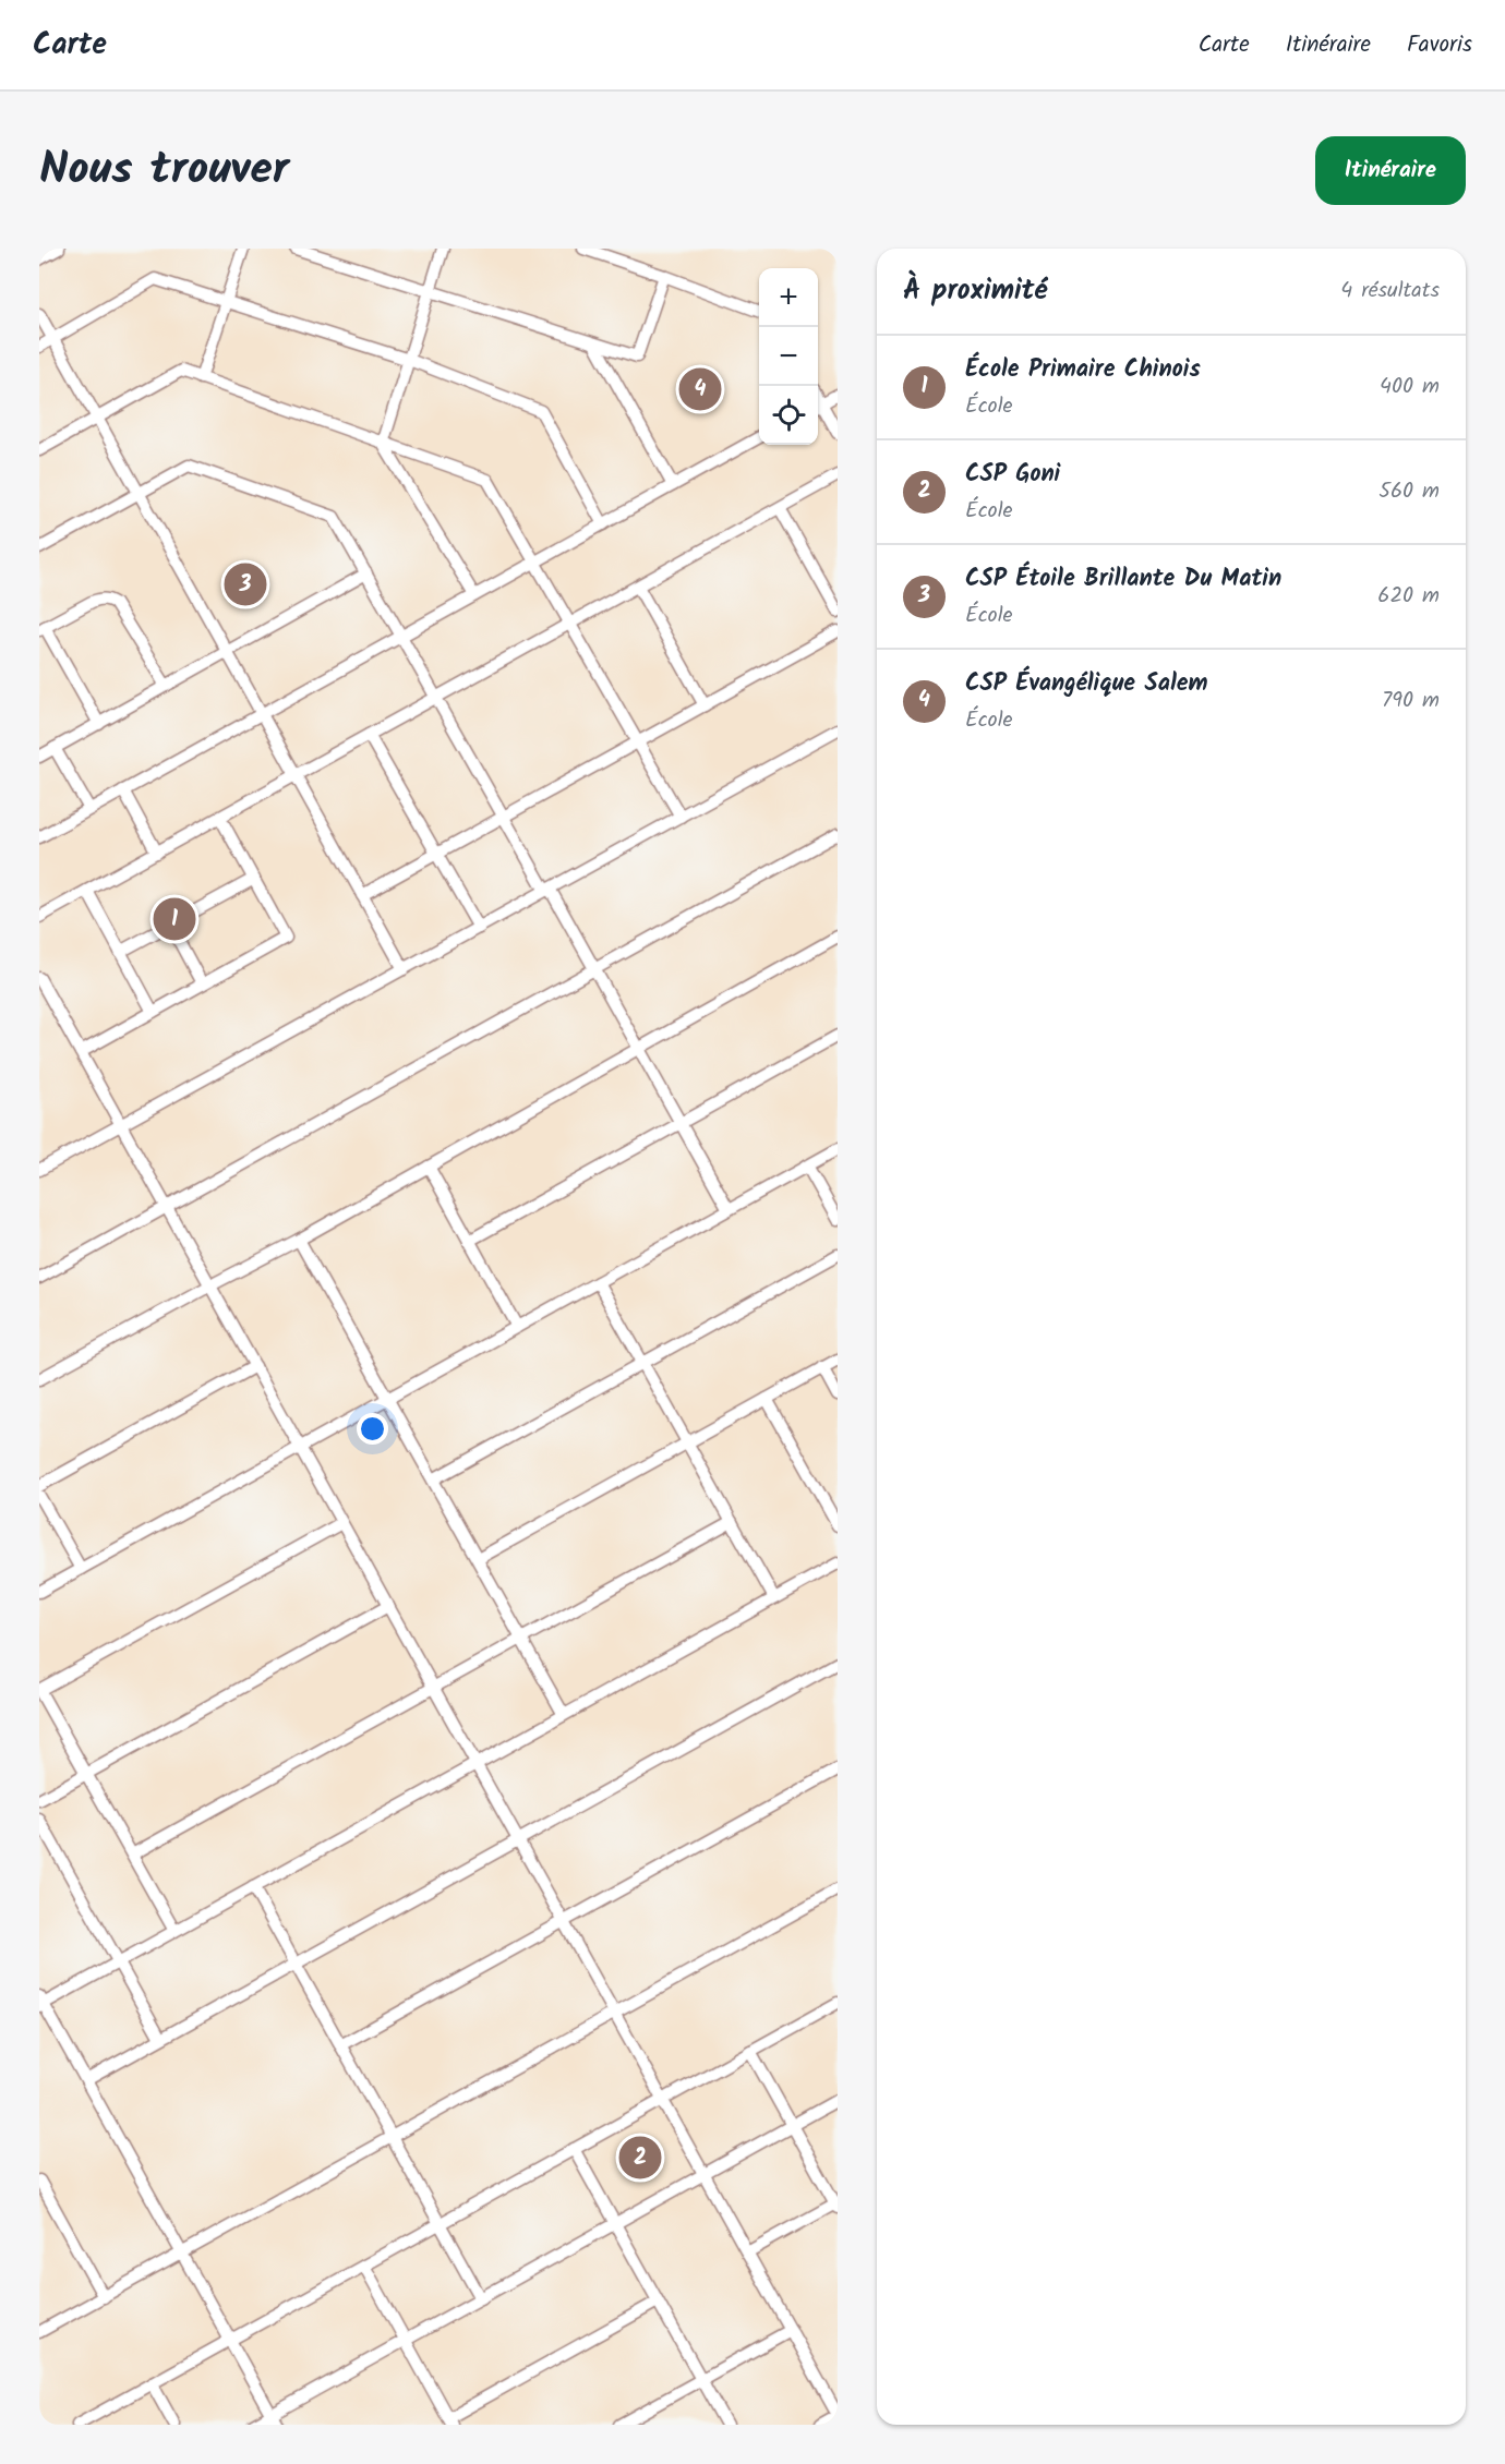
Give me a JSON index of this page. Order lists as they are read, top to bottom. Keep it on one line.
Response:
{"page":{"header":"Carte","nav":["Carte","Itinéraire","Favoris"],"title":"Nous trouver","buttons":"Itinéraire","heading":["À proximité","4 résultats"],"map_buttons":["+","−"],"list":[{"mark":"1","name":"École Primaire Chinois","note":"École","value":"400 m"},{"mark":"2","name":"CSP Goni","note":"École","value":"560 m"},{"mark":"3","name":"CSP Étoile Brillante Du Matin","note":"École","value":"620 m"},{"mark":"4","name":"CSP Évangélique Salem","note":"École","value":"790 m"}],"pins":["4","3","1","2"]}}
